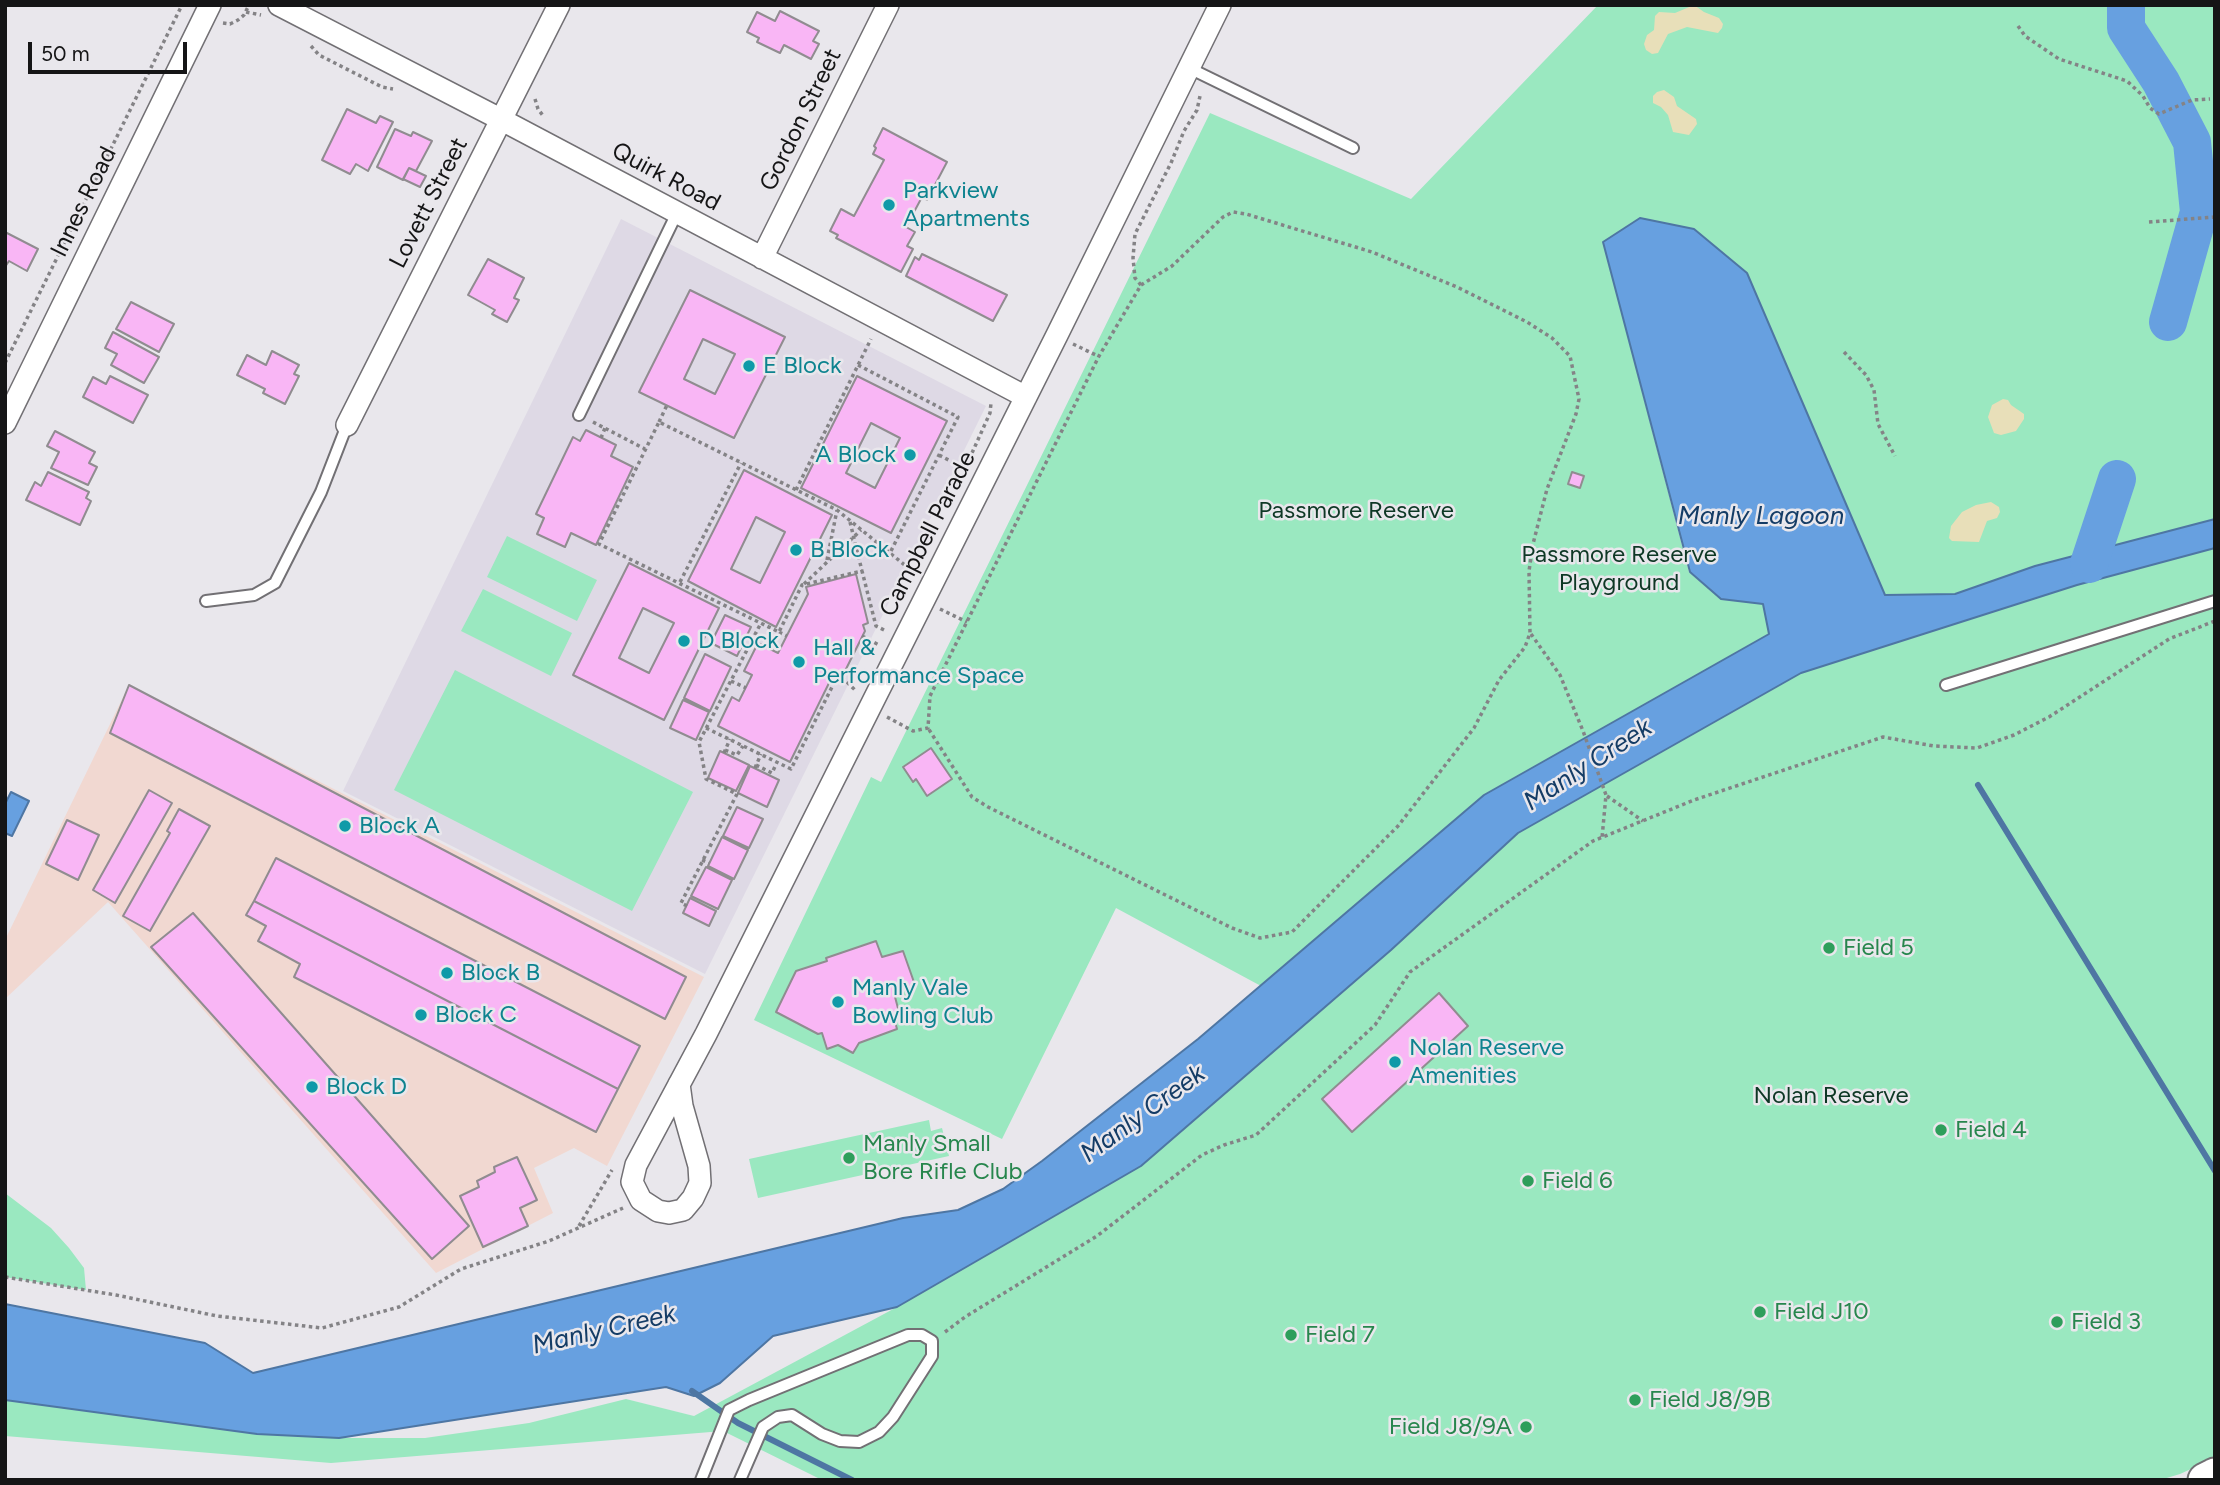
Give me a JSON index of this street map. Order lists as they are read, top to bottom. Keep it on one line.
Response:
{"streets":{"street":["Gordon Street","Quirk Road","Innes Road","Lovett Street","Campbell Parade"]},"crossings":[["Gordon Street","Quirk Road"],["Quirk Road","Lovett Street"],["Quirk Road","Campbell Parade"]],"water":["Manly Lagoon","Manly Creek"],"parks":["Passmore Reserve","Passmore Reserve Playground","Nolan Reserve"],"places":["Parkview Apartments","E Block","A Block","B Block","D Block","Hall & Performance Space","Block A","Field 5","Block B","Manly Vale Bowling Club","Block C","Nolan Reserve Amenities","Block D","Field 4","Manly Small Bore Rifle Club","Field 6","Field J10","Field 3","Field 7","Field J8/9B","Field J8/9A"],"scale_bar":"50 m"}
